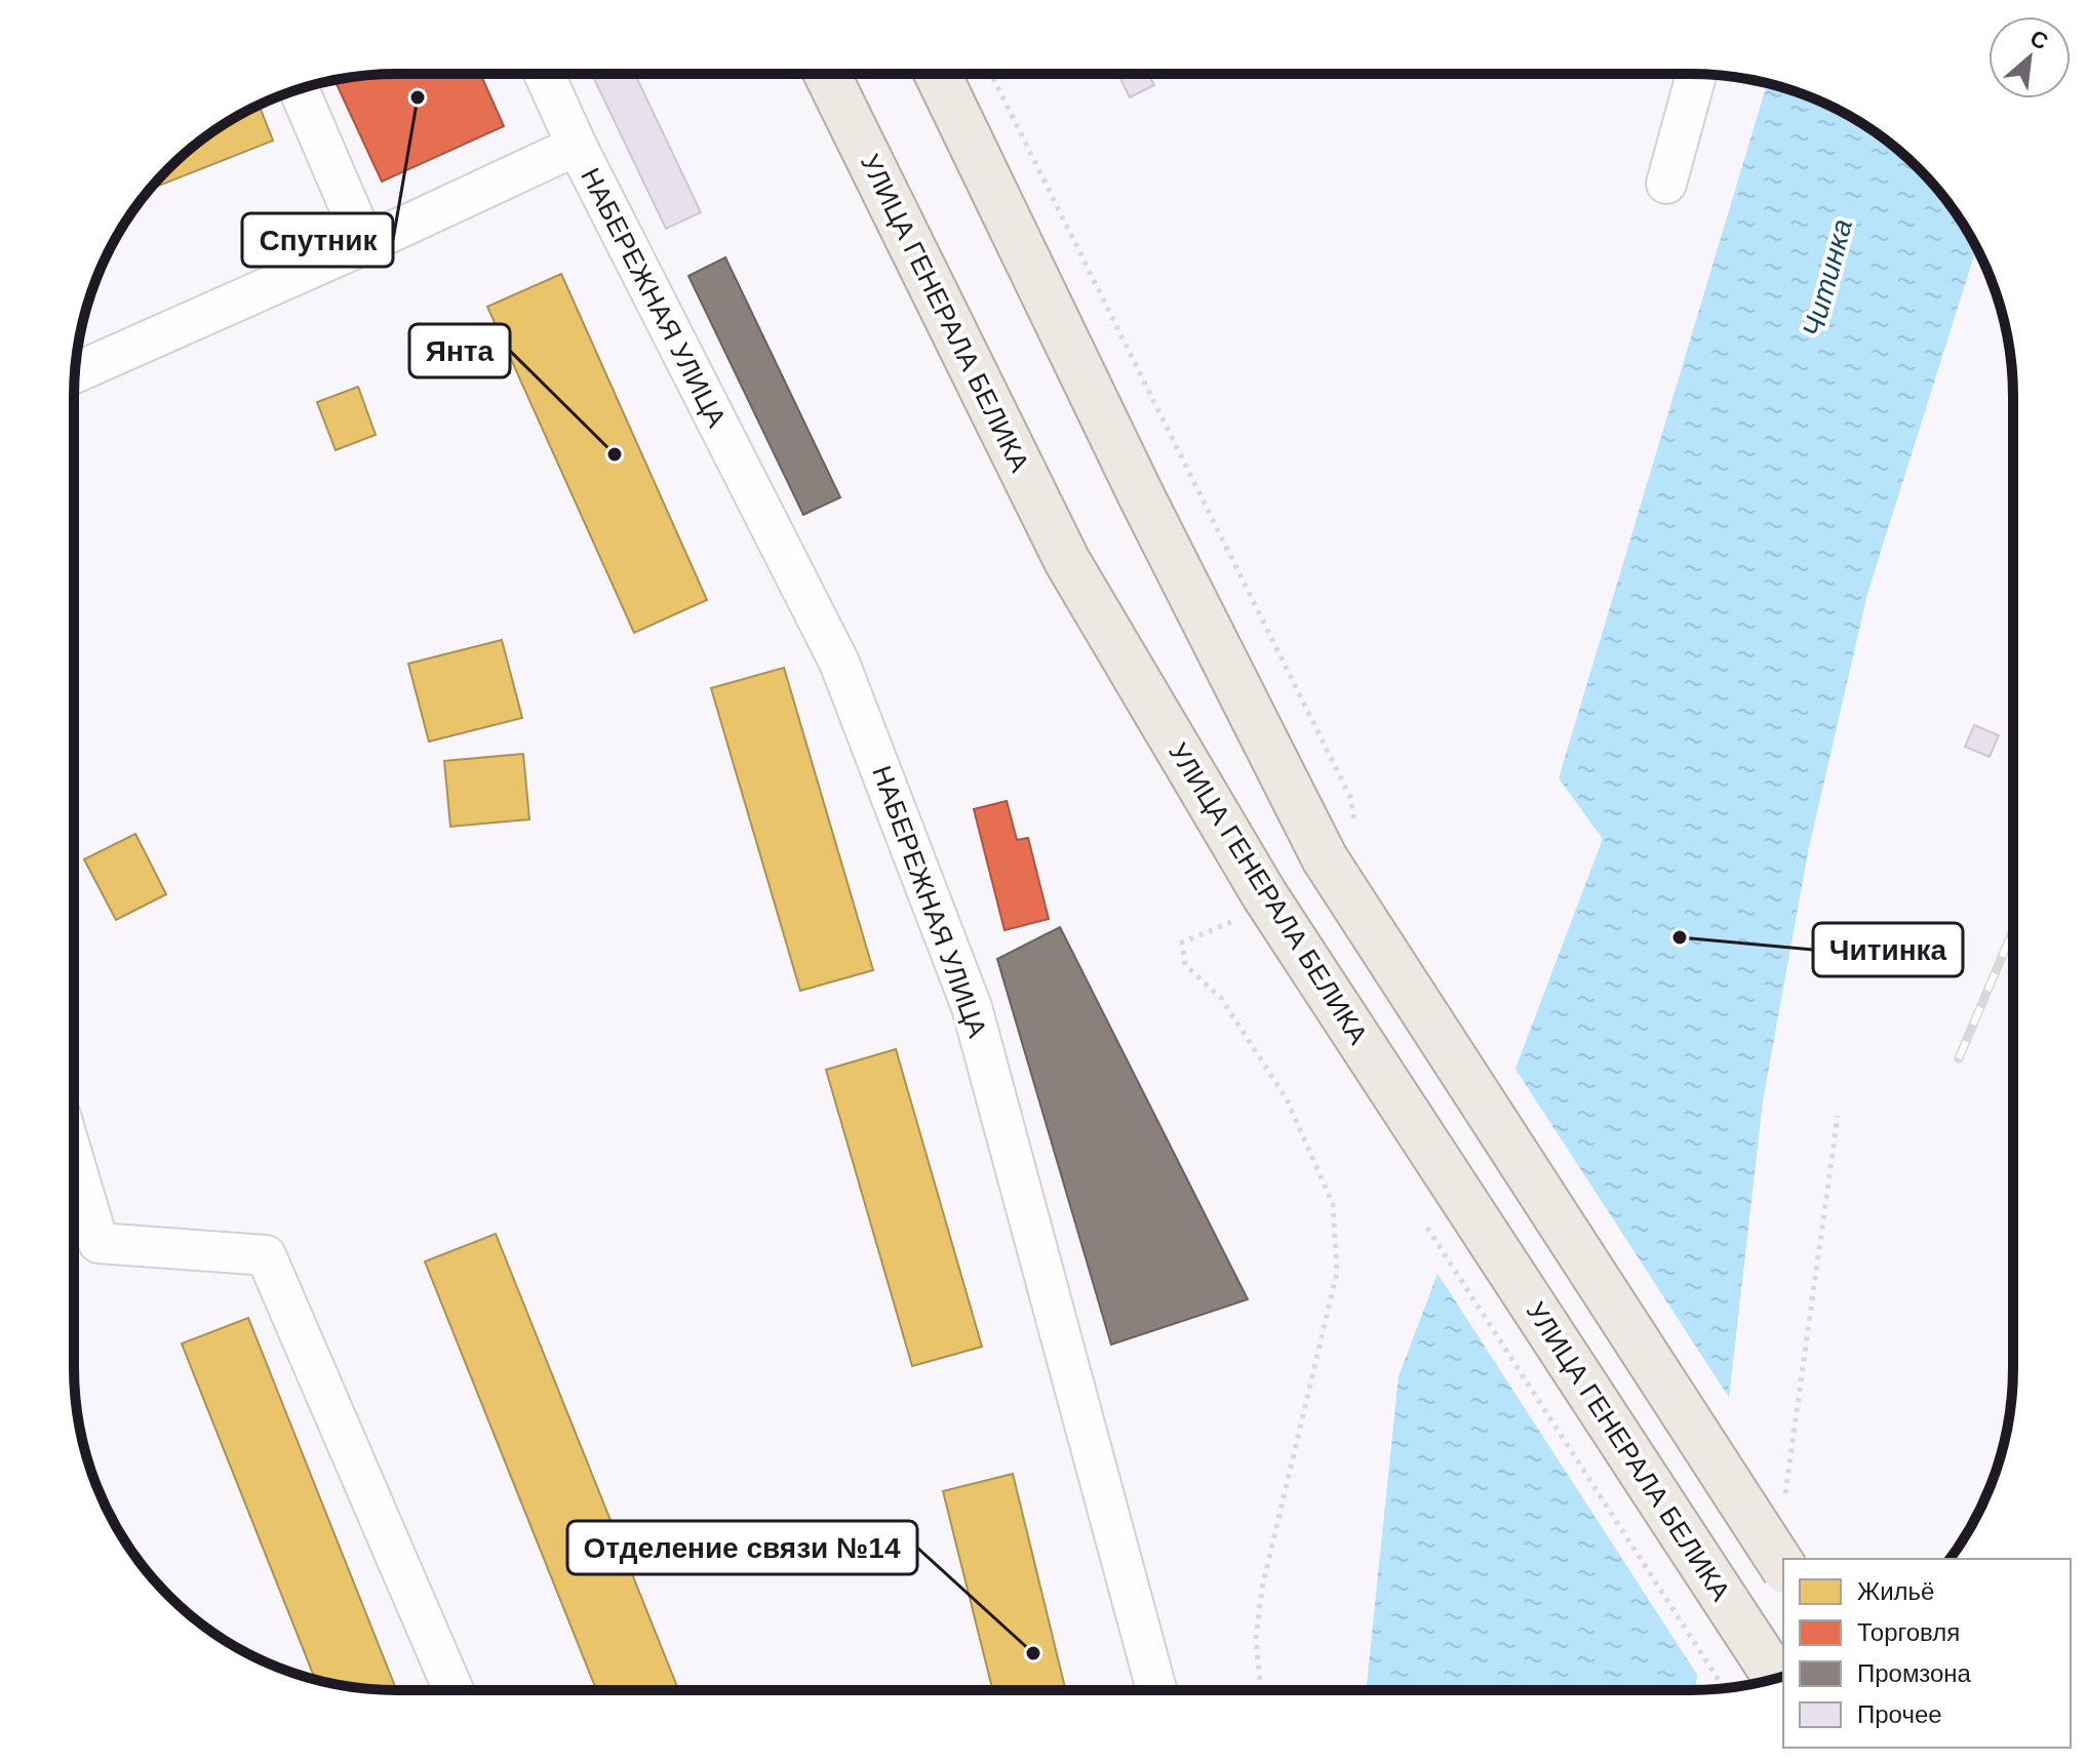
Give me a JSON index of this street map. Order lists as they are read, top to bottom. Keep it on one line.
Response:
{"streets":{"main road":["УЛИЦА ГЕНЕРАЛА БЕЛИКА"],"street":["НАБЕРЕЖНАЯ УЛИЦА"]},"water":["Читинка"],"places":["Спутник","Янта","Читинка","Отделение связи №14"],"legend":["Жильё","Торговля","Промзона","Прочее"],"north":"top right"}
